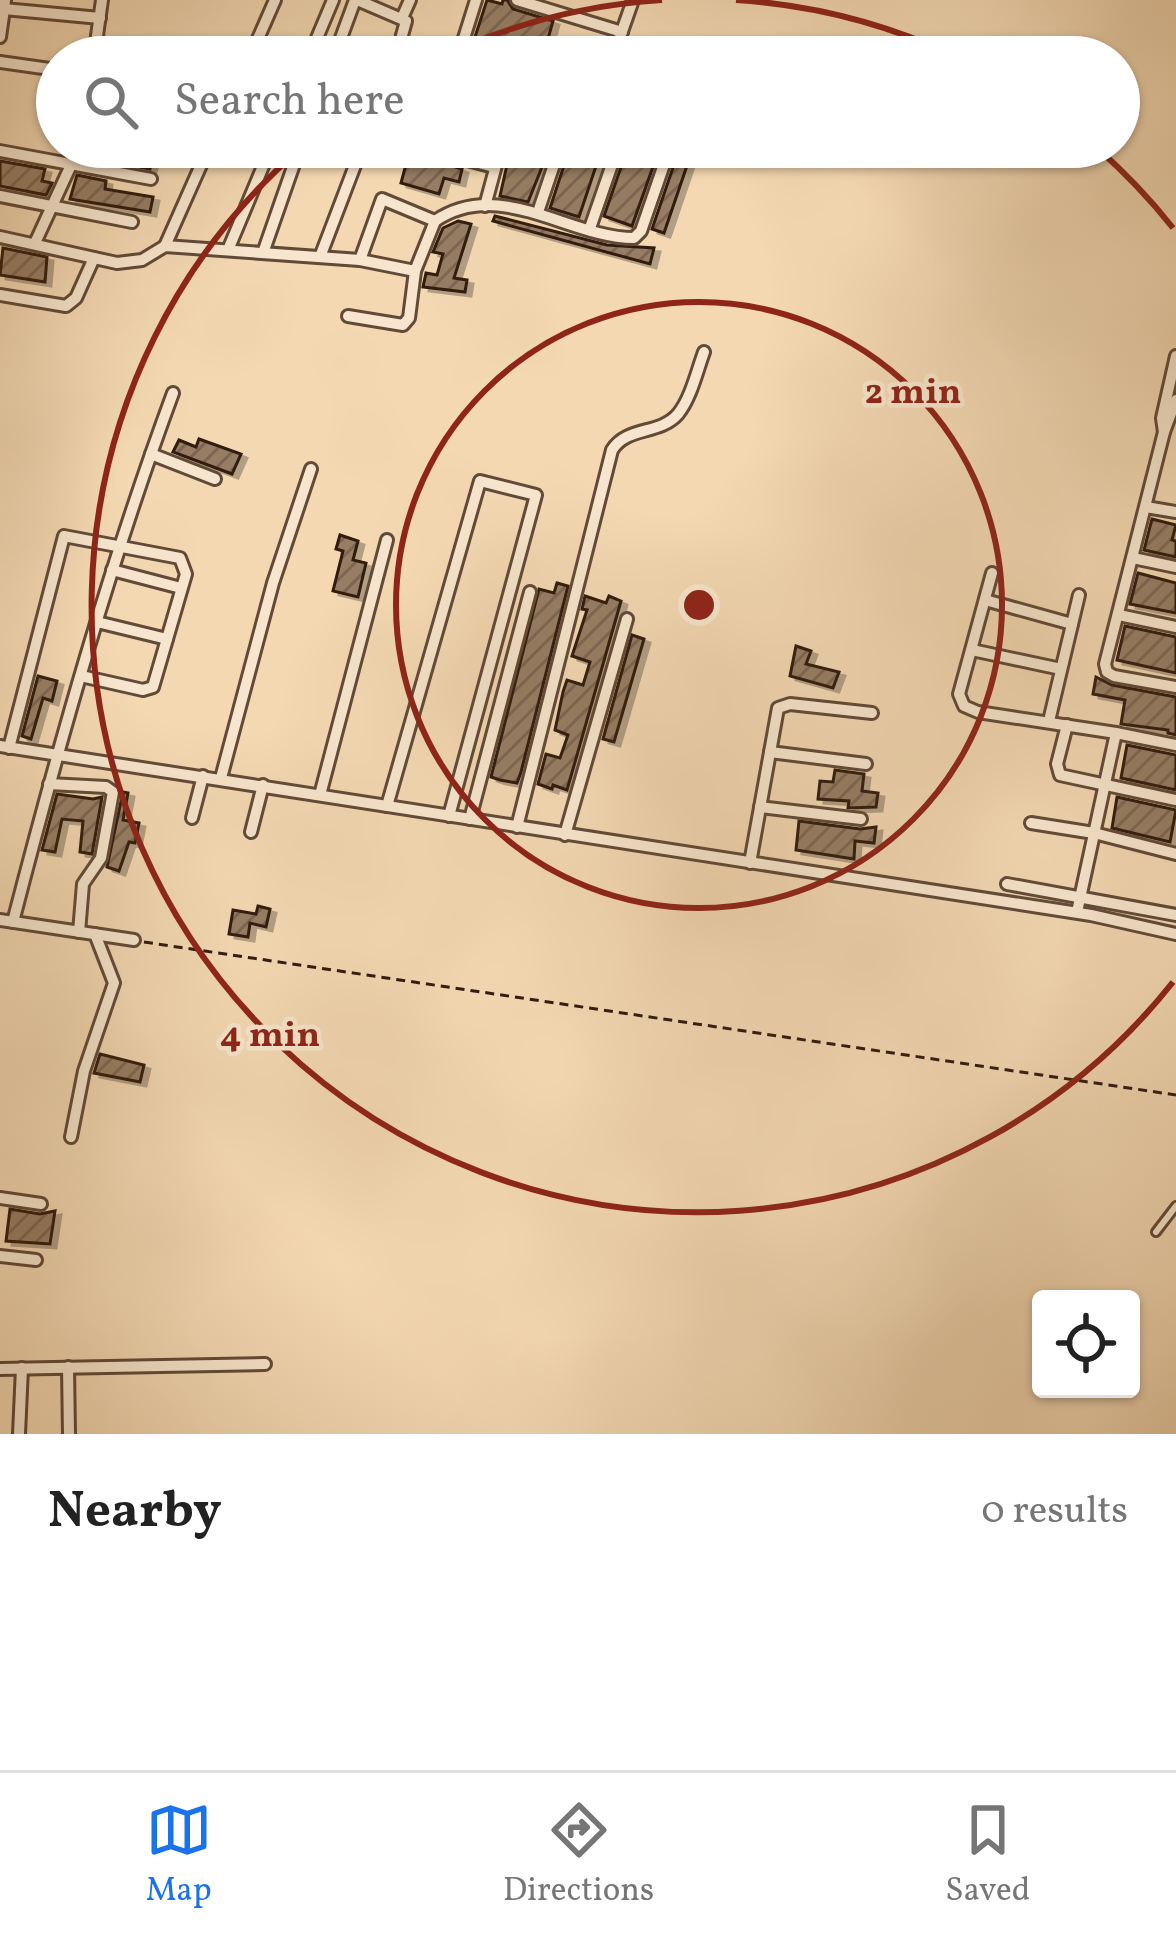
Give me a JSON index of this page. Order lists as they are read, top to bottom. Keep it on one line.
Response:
{"page":{"search":"Search here","heading":["Nearby","0 results"],"nav":["Map","Directions","Saved"]},"rings":["2 min","4 min"]}
